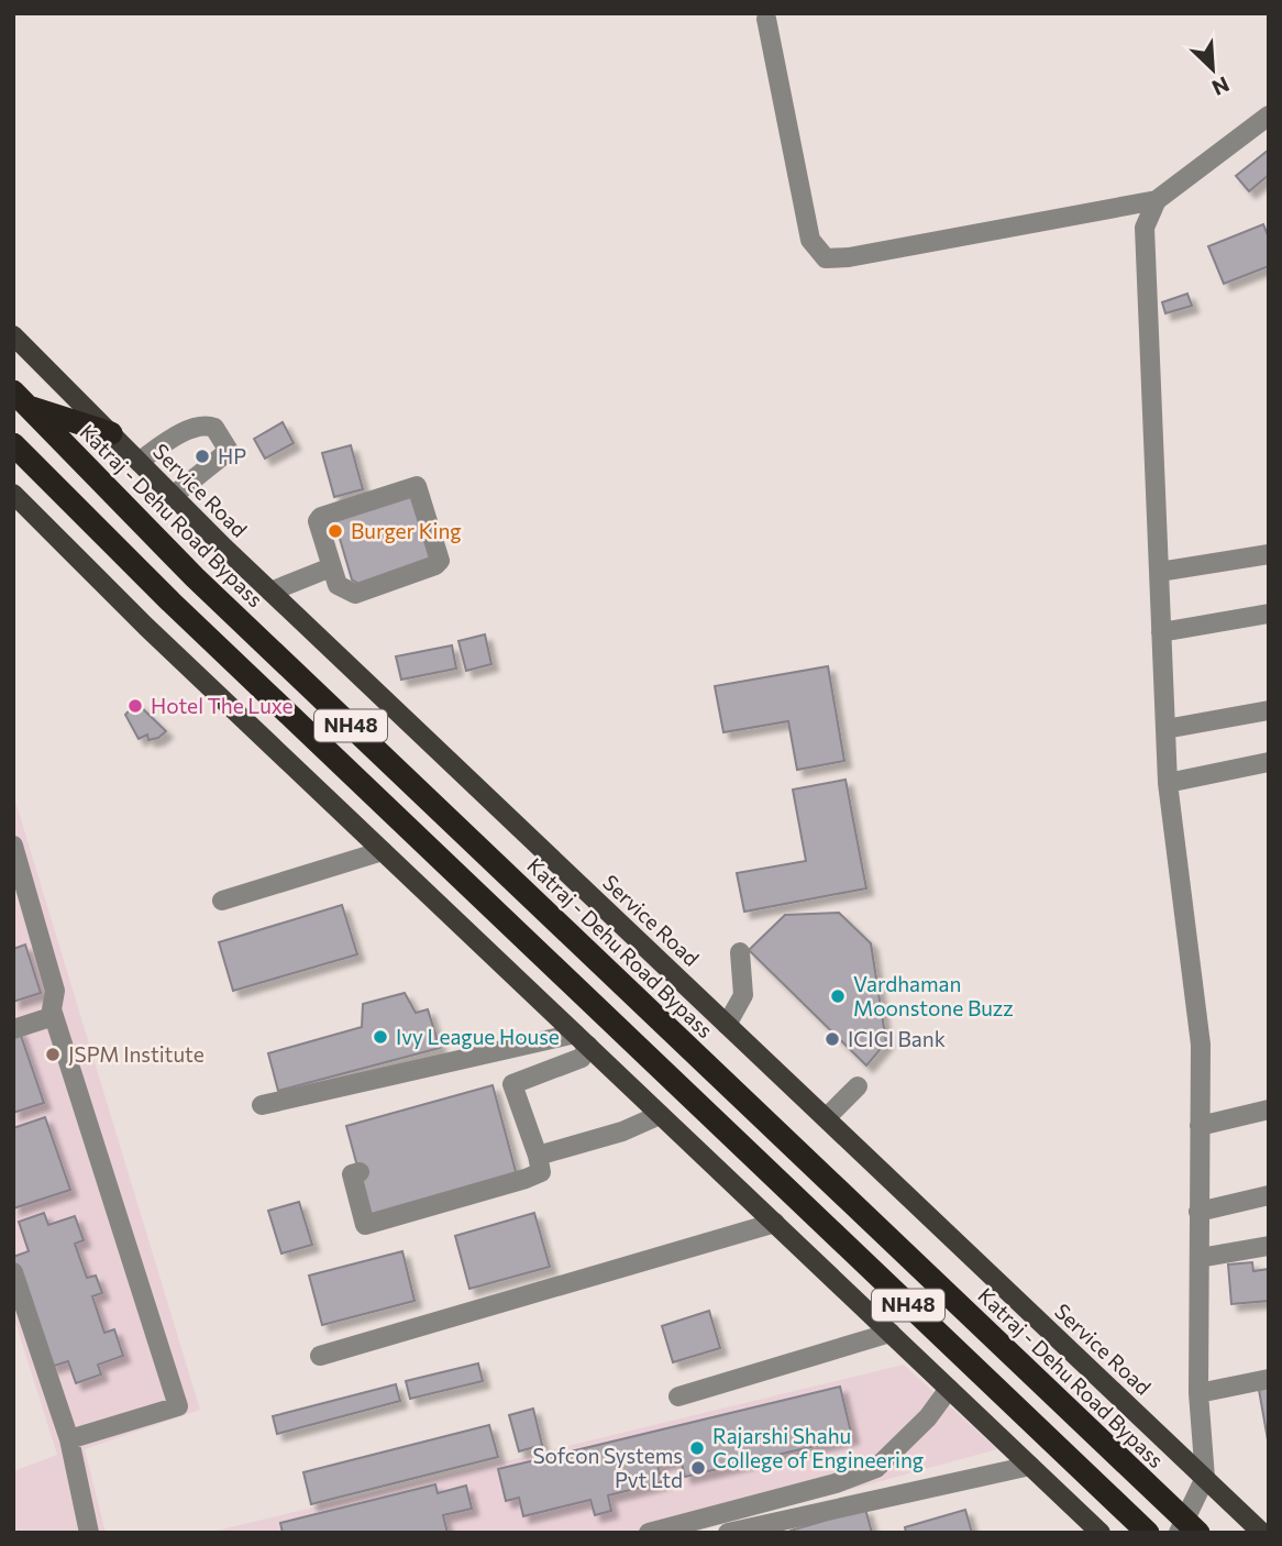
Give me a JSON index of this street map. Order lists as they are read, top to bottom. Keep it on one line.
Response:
{"streets":{"highway":["Katraj - Dehu Road Bypass","NH48"],"main road":["Service Road"]},"places":["HP","Burger King","Hotel The Luxe","Vardhaman Moonstone Buzz","Ivy League House","ICICI Bank","JSPM Institute","Rajarshi Shahu College of Engineering","Sofcon Systems Pvt Ltd"],"north":"bottom right"}
